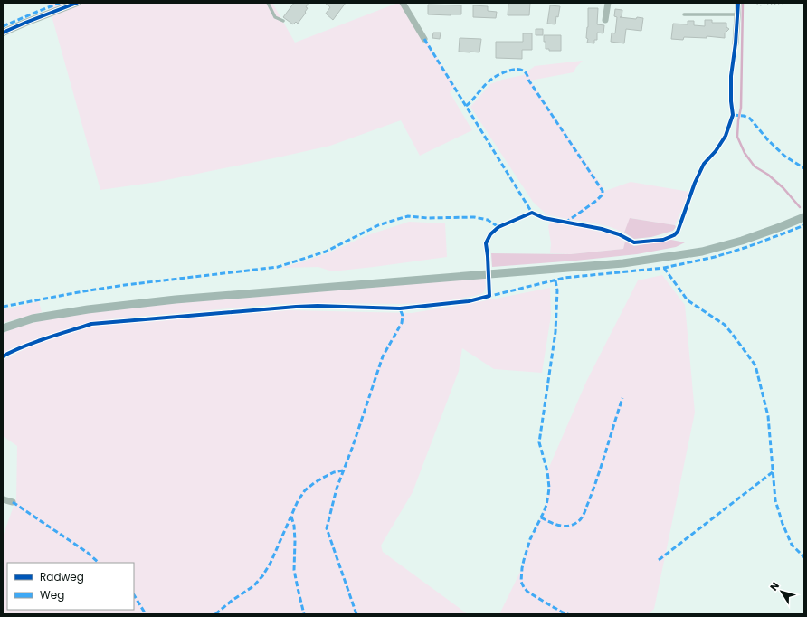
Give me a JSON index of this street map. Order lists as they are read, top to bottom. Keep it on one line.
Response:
{"legend":["Radweg","Weg"],"north":"top left"}
